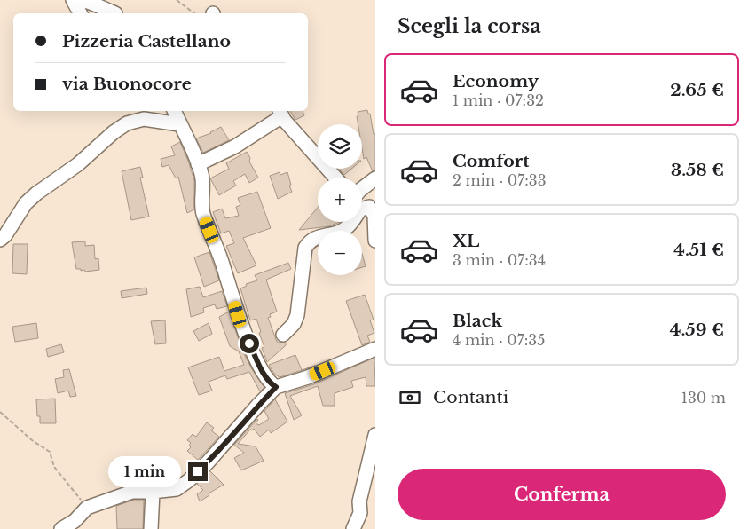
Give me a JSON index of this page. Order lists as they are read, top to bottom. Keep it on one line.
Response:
{"page":{"heading":"Scegli la corsa","banner":["Pizzeria Castellano","via Buonocore"],"list":[{"name":"Economy","note":"1 min · 07:32","value":"2.65 €"},{"name":"Comfort","note":"2 min · 07:33","value":"3.58 €"},{"name":"XL","note":"3 min · 07:34","value":"4.51 €"},{"name":"Black","note":"4 min · 07:35","value":"4.59 €"}],"map_buttons":["+","−"],"pay":["Contanti","130 m"],"bubble":"1 min","buttons":"Conferma"}}
